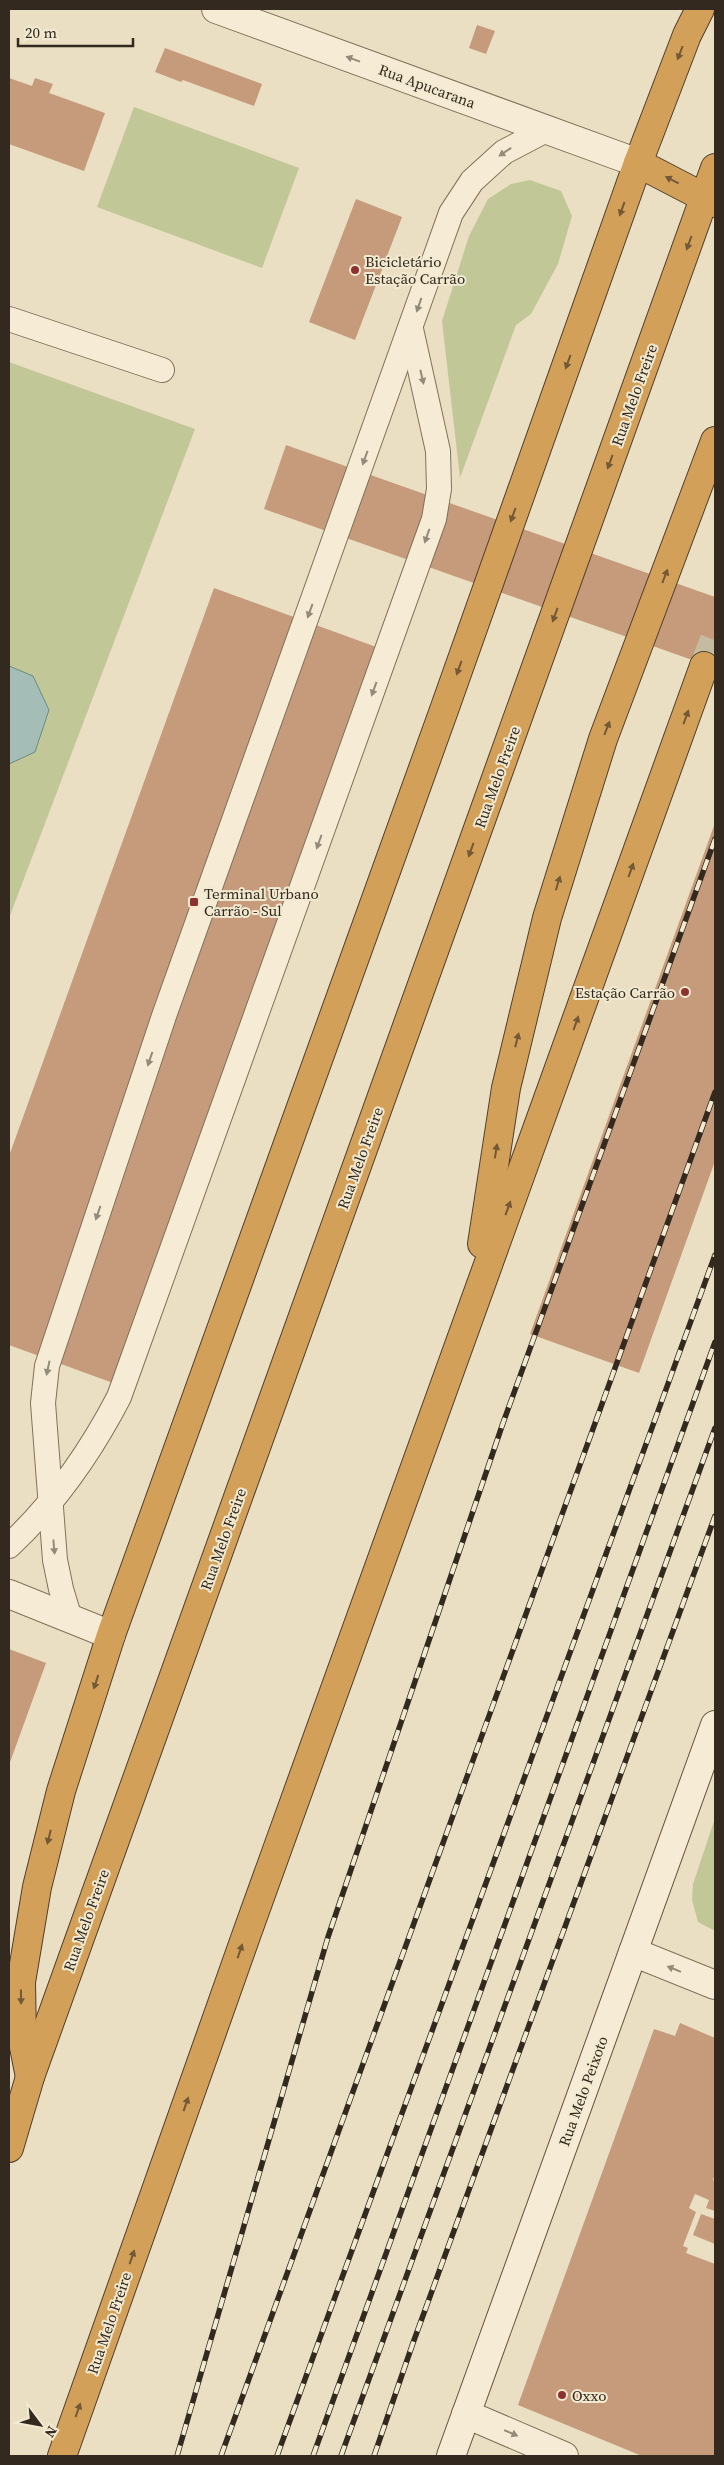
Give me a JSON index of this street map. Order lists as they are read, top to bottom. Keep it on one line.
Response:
{"streets":{"highway":["Rua Melo Freire"],"main road":["Rua Apucarana","Rua Melo Peixoto"]},"one_way":["Rua Apucarana"],"places":{"other":["Bicicletário Estação Carrão","Estação Carrão","Oxxo"],"transit":["Terminal Urbano Carrão - Sul"]},"scale_bar":"20 m","north":"bottom right"}
